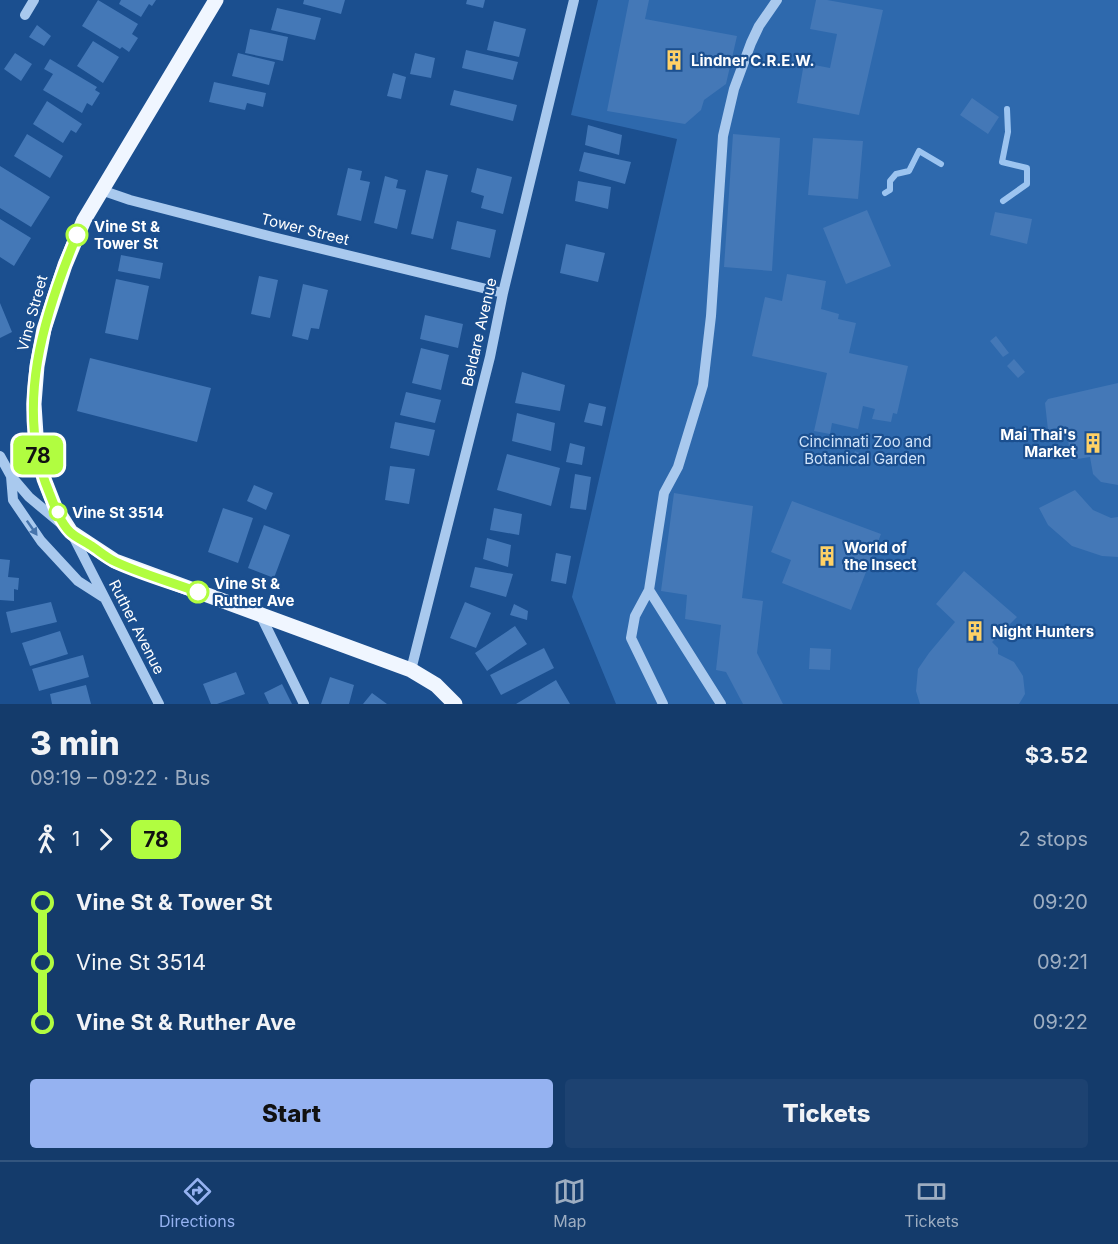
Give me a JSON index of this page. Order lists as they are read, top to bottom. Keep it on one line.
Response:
{"streets":{"main road":["Vine Street"],"street":["Tower Street","Beldare Avenue","Ruther Avenue"]},"crossings":[["Tower Street","Vine Street"],["Tower Street","Beldare Avenue"],["Vine Street","Beldare Avenue"],["Vine Street","Ruther Avenue"]],"parks":["Cincinnati Zoo and Botanical Garden"],"places":{"building":["Lindner C.R.E.W.","Mai Thai's Market","World of the Insect","Night Hunters"],"other":["Vine St & Tower St","Vine St 3514","Vine St & Ruther Ave"]},"lines":["bus line 78"],"page":{"on_map":"78","heading":["3 min","09:19 – 09:22 · Bus","$3.52"],"legs":["1","78","2 stops"],"list":[{"name":"Vine St & Tower St","value":"09:20"},{"name":"Vine St 3514","value":"09:21"},{"name":"Vine St & Ruther Ave","value":"09:22"}],"buttons":["Start","Tickets"],"tabs":["Directions","Map","Tickets"]}}
